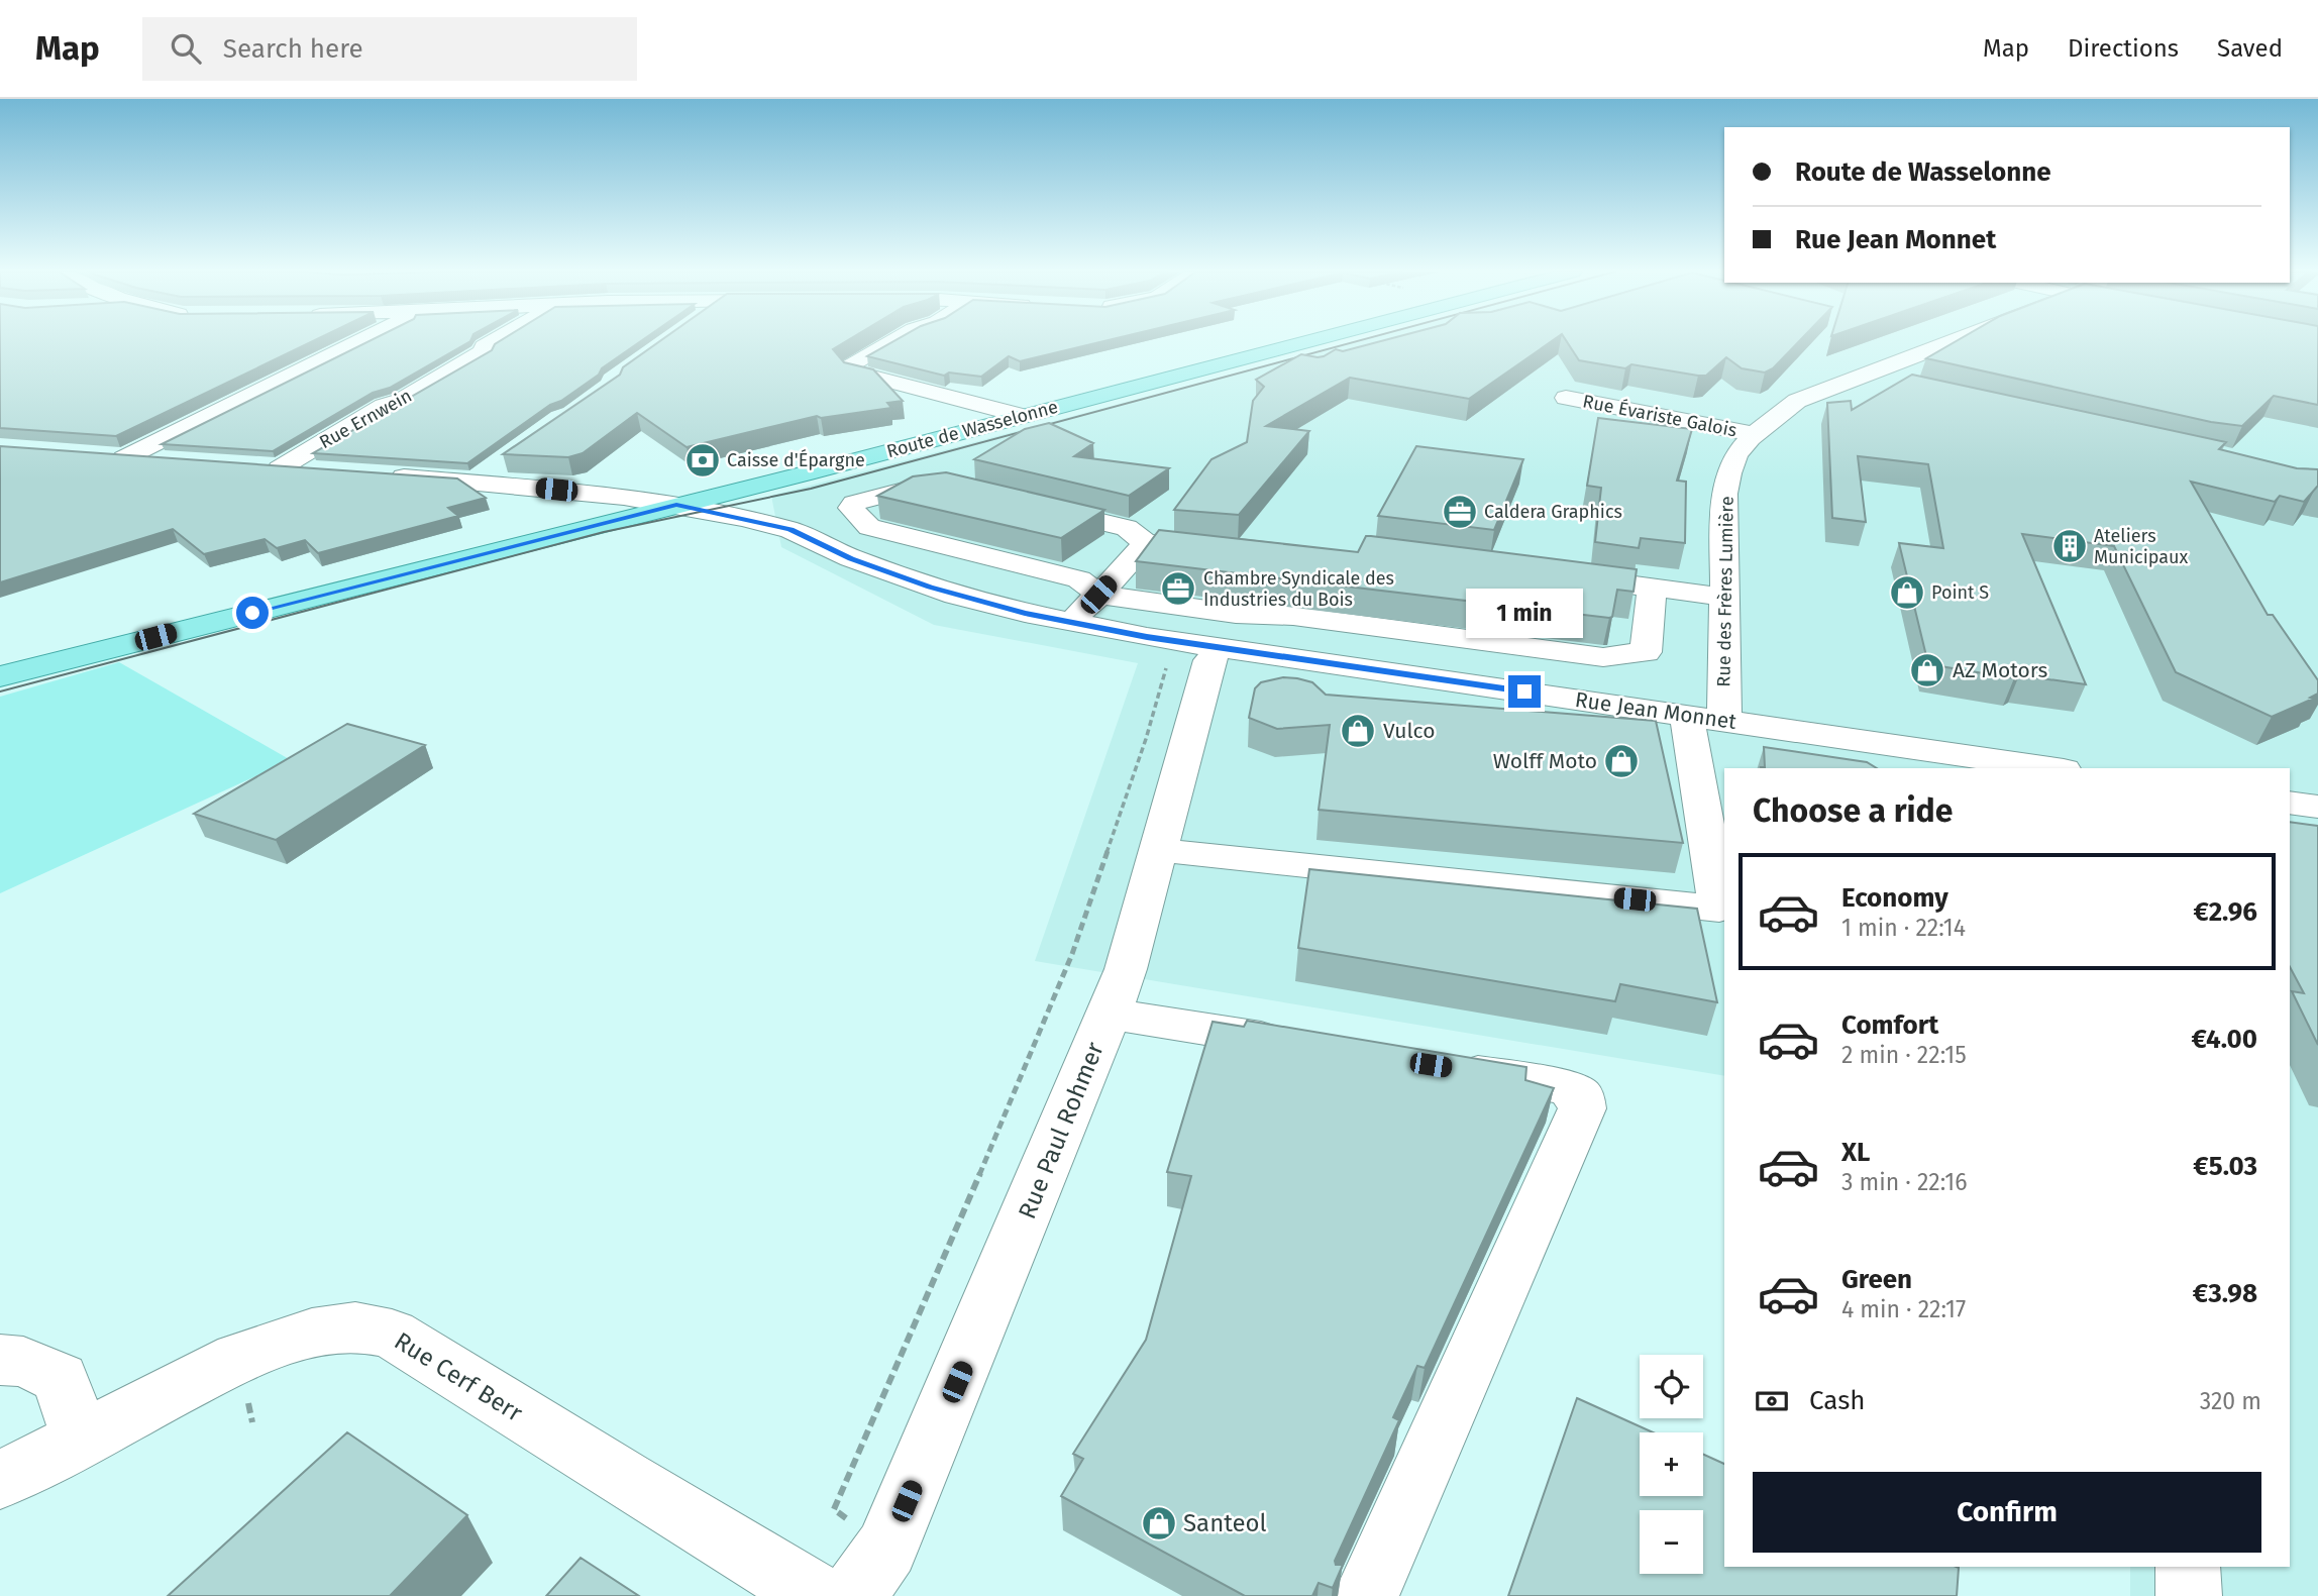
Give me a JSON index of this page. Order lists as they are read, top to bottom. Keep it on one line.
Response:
{"streets":{"main road":["Route de Wasselonne"],"street":["Rue Évariste Galois","Rue Ernwein","Rue des Frères Lumière","Rue Jean Monnet","Rue Paul Rohmer","Rue Cerf Berr"]},"crossings":[["Rue Évariste Galois","Rue des Frères Lumière"],["Route de Wasselonne","Rue Jean Monnet"],["Rue des Frères Lumière","Rue Jean Monnet"],["Rue des Frères Lumière","Rue Paul Rohmer"],["Rue Jean Monnet","Rue Paul Rohmer"]],"places":{"bank":["Caisse d'Épargne"],"office":["Caldera Graphics","Chambre Syndicale des Industries du Bois"],"building":["Ateliers Municipaux"],"shop":["Point S","AZ Motors","Vulco","Wolff Moto","Santeol"]},"page":{"header":"Map","search":"Search here","nav":["Map","Directions","Saved"],"banner":["Route de Wasselonne","Rue Jean Monnet"],"bubble":"1 min","heading":"Choose a ride","list":[{"name":"Economy","note":"1 min · 22:14","value":"€2.96"},{"name":"Comfort","note":"2 min · 22:15","value":"€4.00"},{"name":"XL","note":"3 min · 22:16","value":"€5.03"},{"name":"Green","note":"4 min · 22:17","value":"€3.98"}],"map_buttons":["+","−"],"pay":["Cash","320 m"],"buttons":"Confirm"}}
